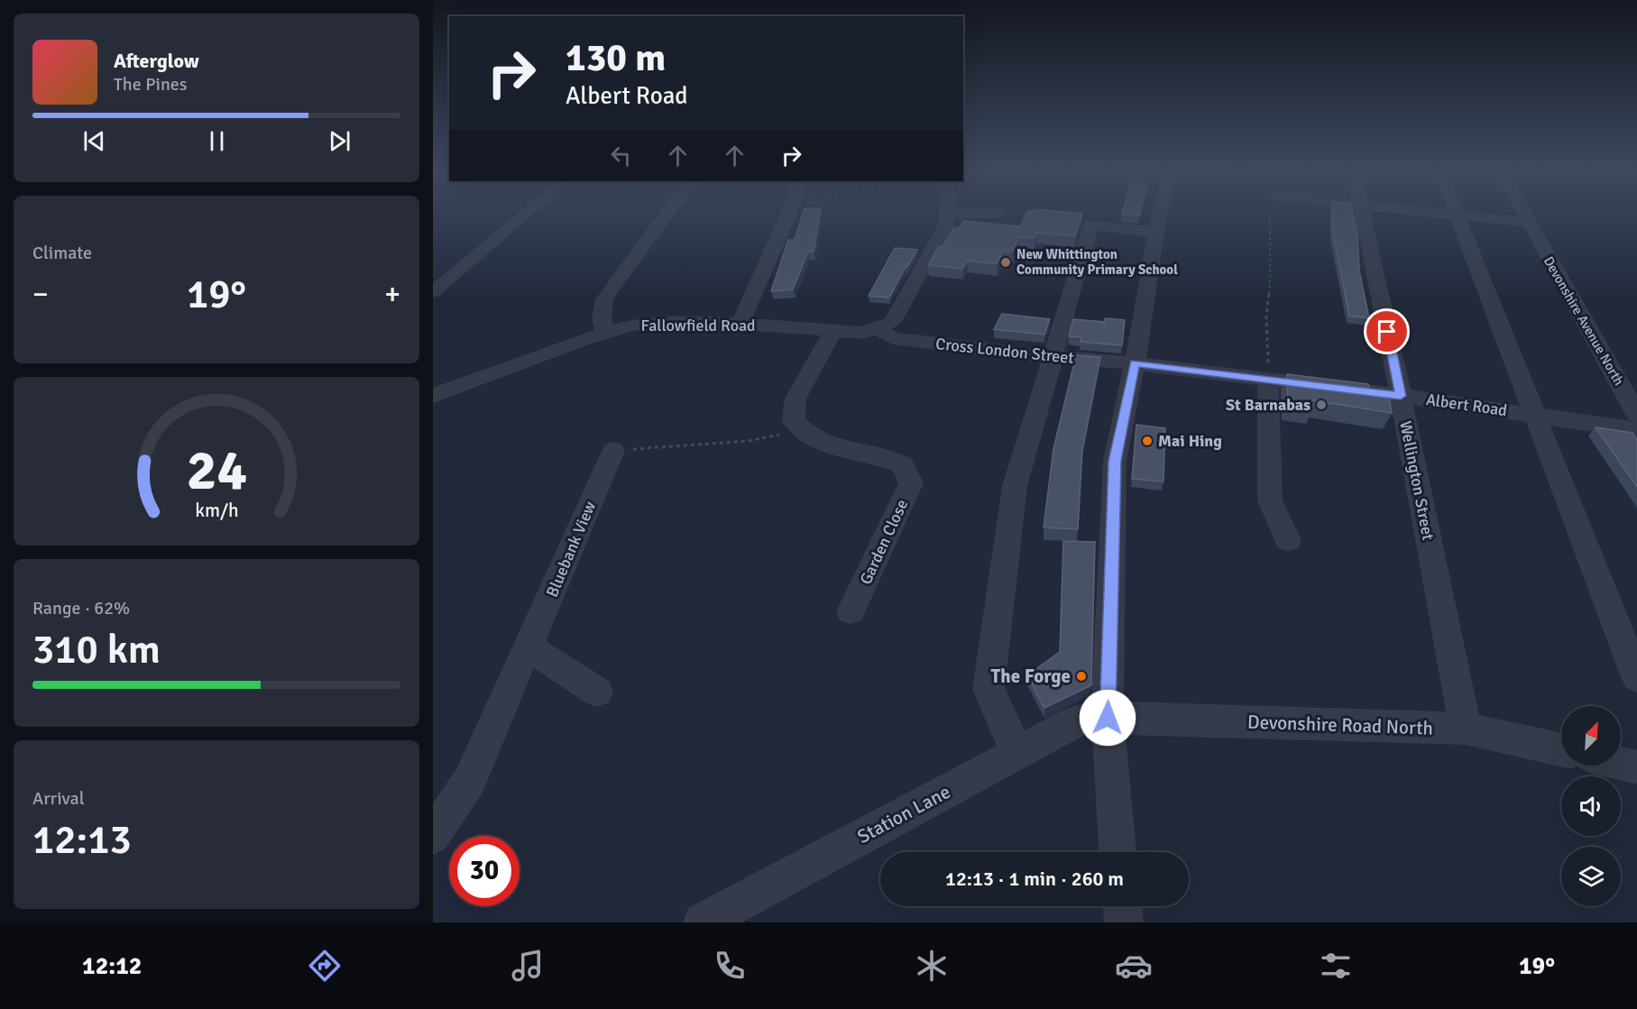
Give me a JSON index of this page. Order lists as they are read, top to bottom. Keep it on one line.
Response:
{"streets":{"street":["Devonshire Avenue North","Fallowfield Road","Cross London Street","Albert Road","Wellington Street","Garden Close","Bluebank View","Devonshire Road North","Station Lane"]},"crossings":[["Fallowfield Road","Cross London Street"],["Cross London Street","Albert Road"],["Albert Road","Wellington Street"],["Wellington Street","Devonshire Road North"],["Devonshire Road North","Station Lane"]],"places":["New Whittington Community Primary School","St Barnabas","Mai Hing","The Forge"],"north":"top right","page":{"turn":["130 m","Albert Road"],"song":["Afterglow","The Pines"],"tile":["Climate",["Range · 62%","310 km"],["Arrival","12:13"]],"heat":["−","19°","+"],"limit":"30","trip":"12:13 · 1 min · 260 m","tabs":["12:12","19°"],"gauge":["24","km/h"]}}
